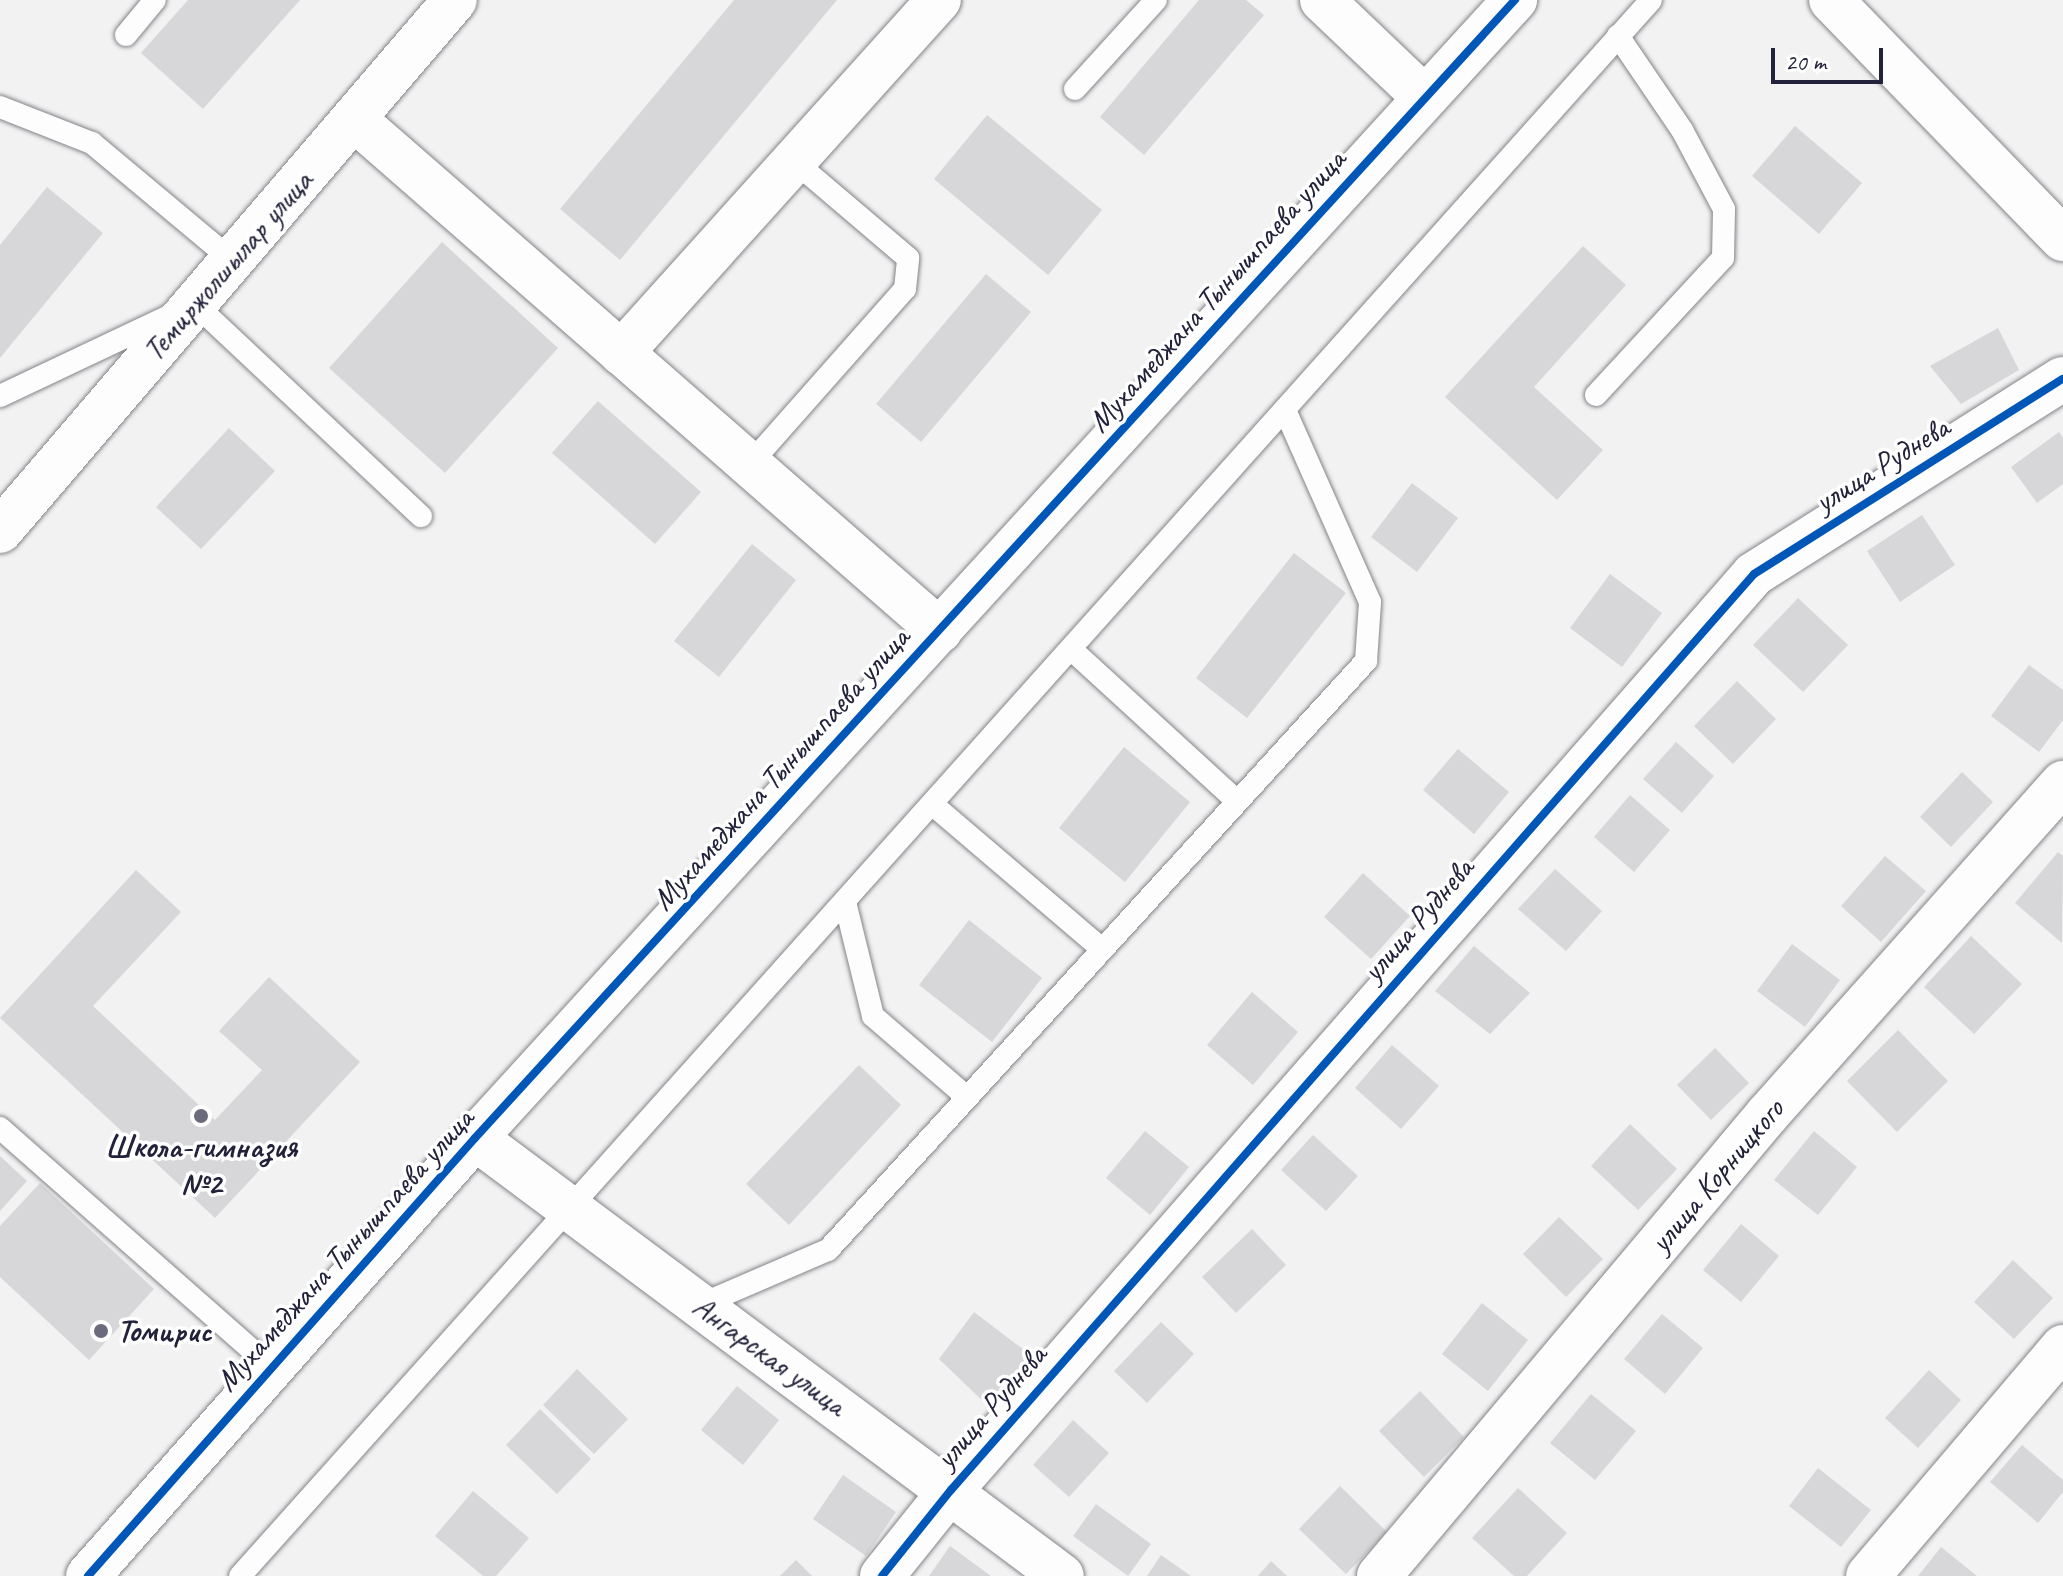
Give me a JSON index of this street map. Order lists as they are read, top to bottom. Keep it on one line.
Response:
{"streets":{"street":["Темиржолшылар улица","Мухамеджана Тынышпаева улица","улица Руднева","улица Корницкого","Ангарская улица"]},"crossings":[["Мухамеджана Тынышпаева улица","Ангарская улица"],["улица Руднева","Ангарская улица"]],"places":["Школа-гимназия №2","Томирис"],"scale_bar":"20 m"}
